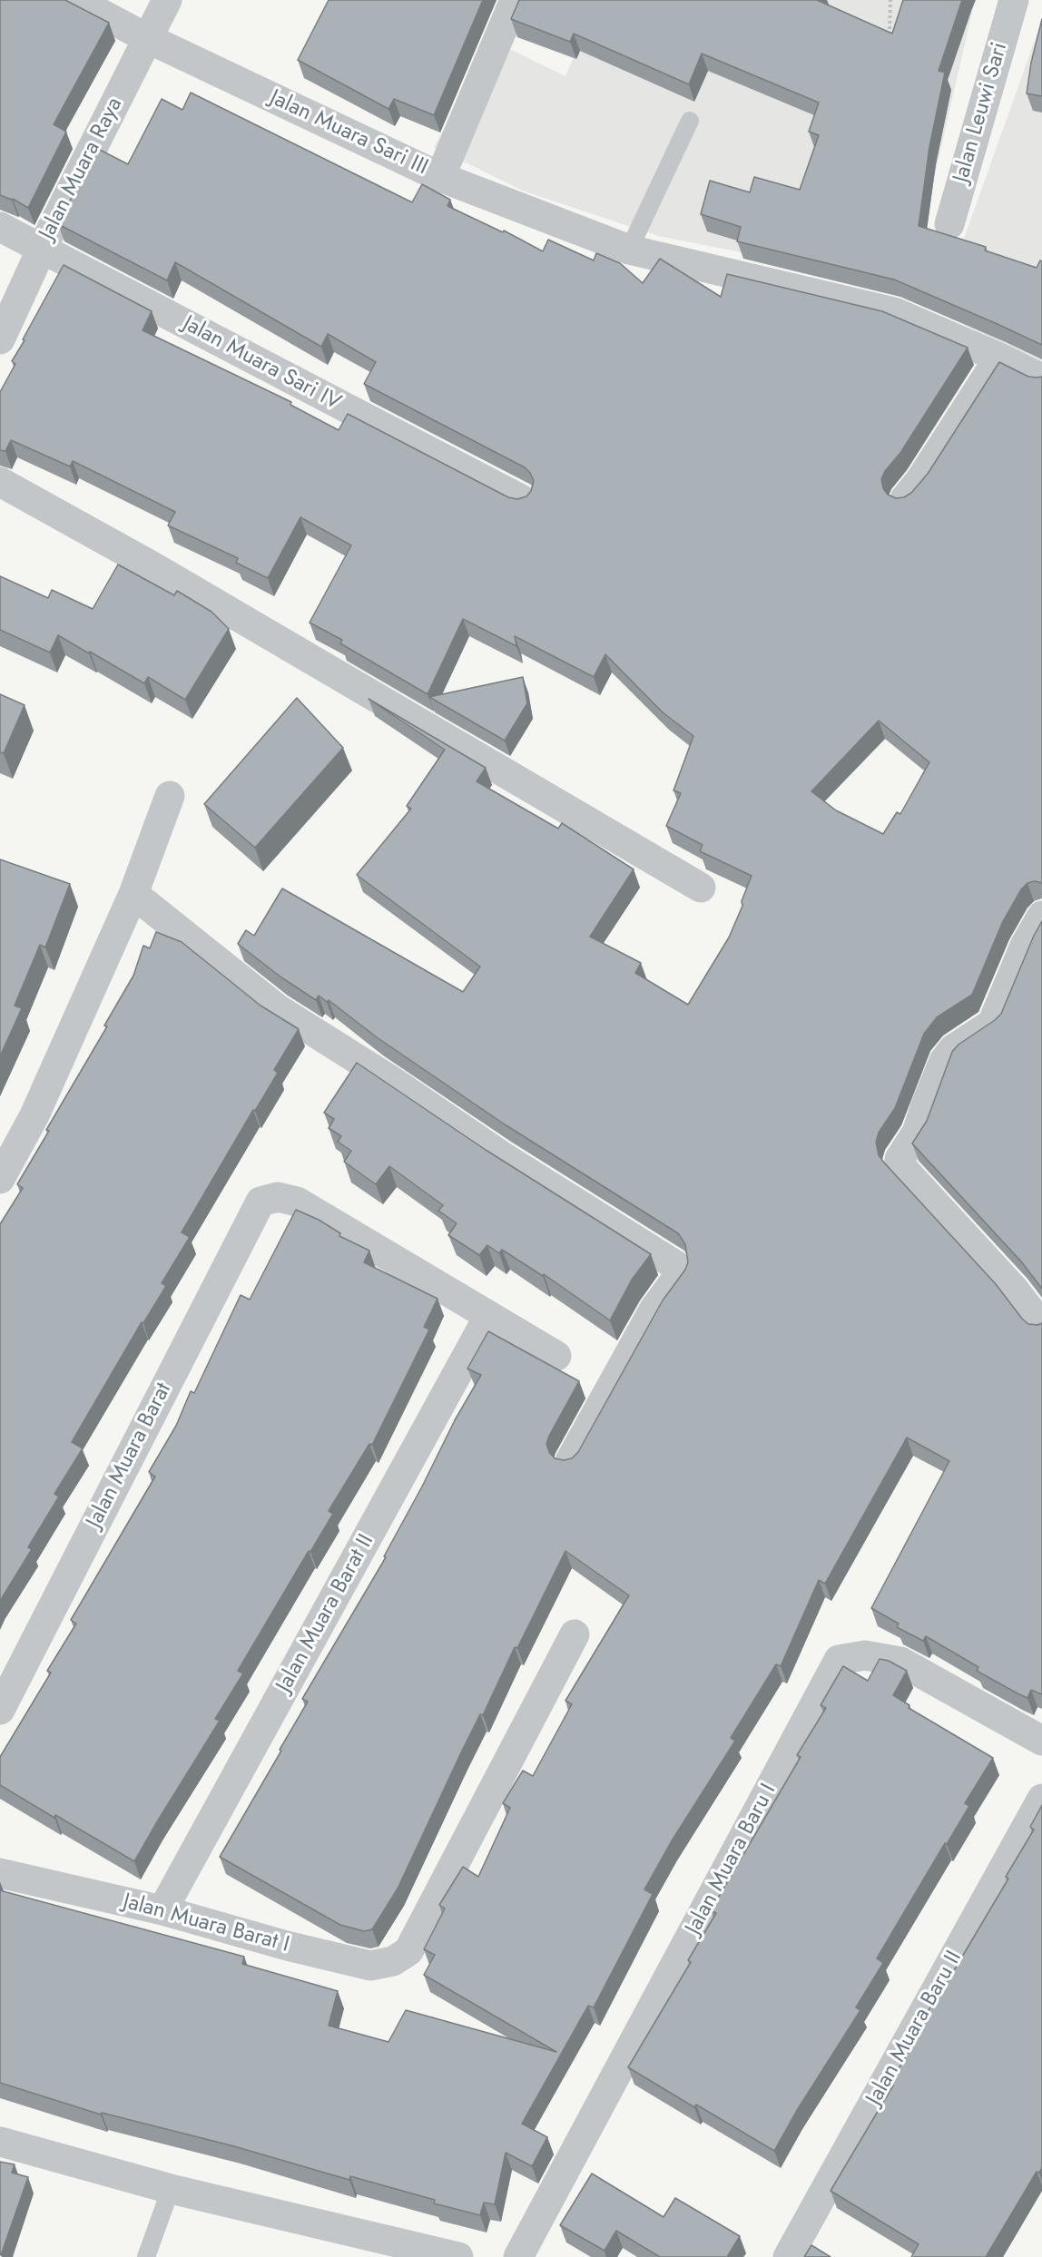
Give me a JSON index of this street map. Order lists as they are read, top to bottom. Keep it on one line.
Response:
{"streets":{"street":["Jalan Leuwi Sari","Jalan Muara Sari III","Jalan Muara Raya","Jalan Muara Sari IV","Jalan Muara Barat","Jalan Muara Barat II","Jalan Muara Baru I","Jalan Muara Barat I","Jalan Muara Baru II"]},"crossings":[["Jalan Muara Sari III","Jalan Muara Raya"],["Jalan Muara Raya","Jalan Muara Sari IV"],["Jalan Muara Barat","Jalan Muara Barat II"],["Jalan Muara Barat II","Jalan Muara Barat I"]]}
